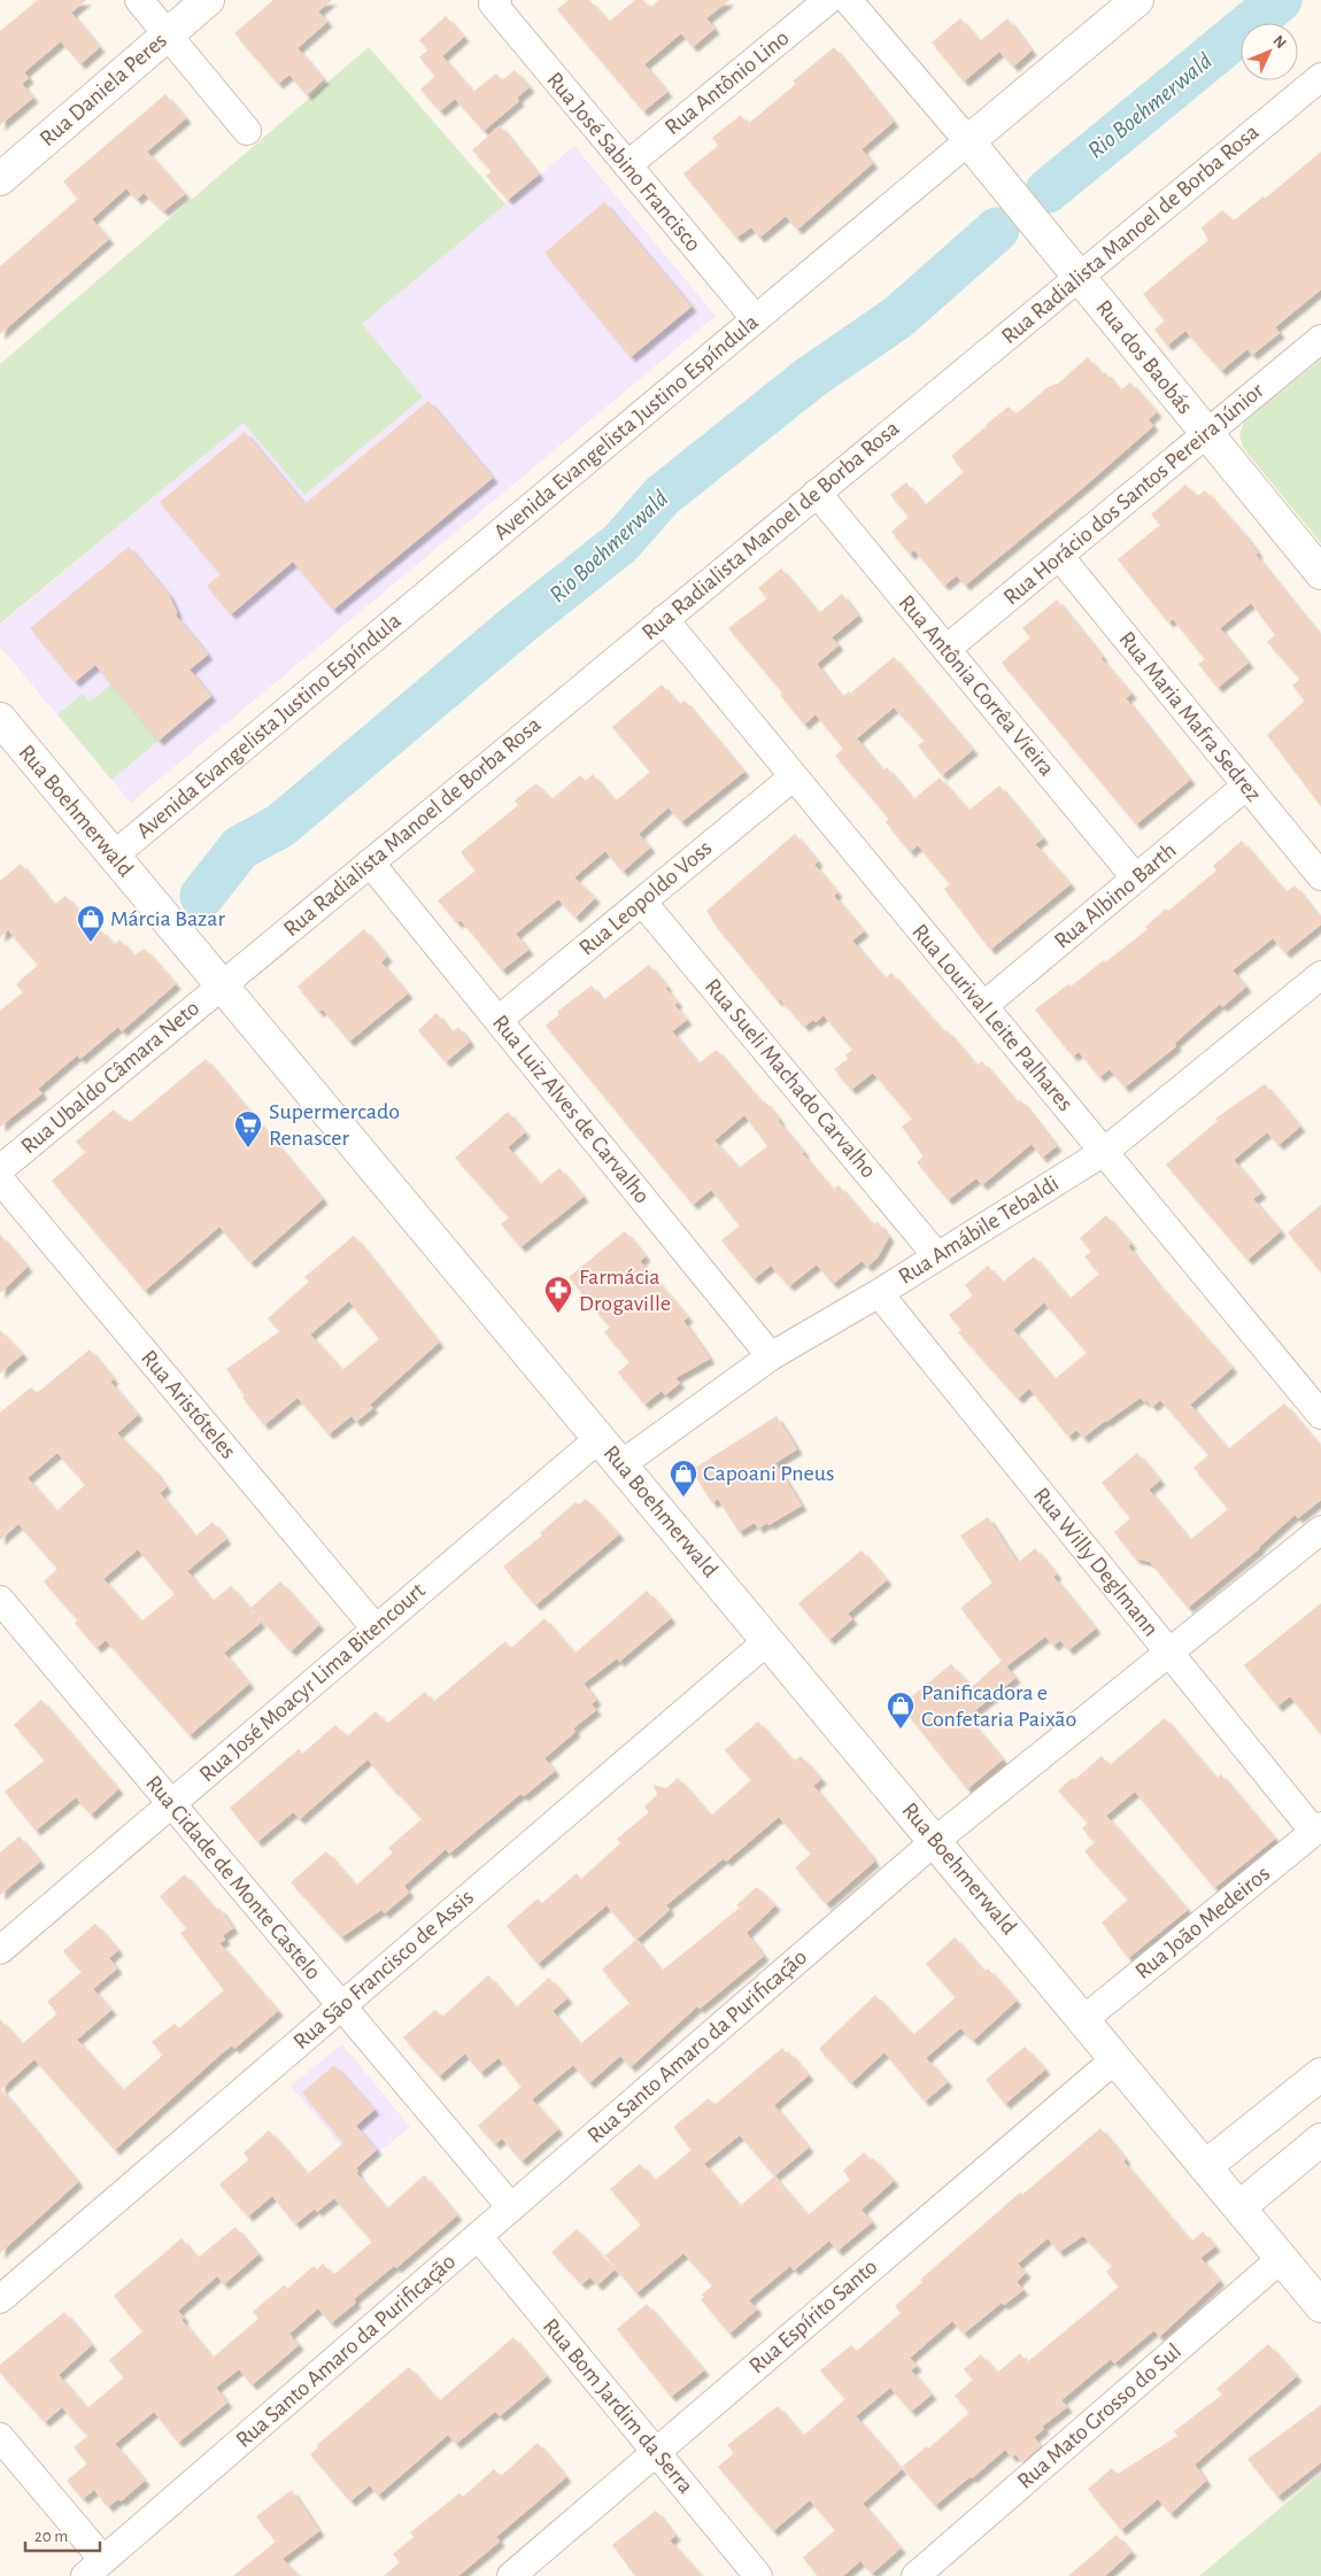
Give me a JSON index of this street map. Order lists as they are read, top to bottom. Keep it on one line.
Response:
{"streets":{"main road":["Rua Daniela Peres","Rua dos Baobás","Avenida Evangelista Justino Espíndula","Rua Boehmerwald"],"street":["Rua Antônio Lino","Rua José Sabino Francisco","Rua Radialista Manoel de Borba Rosa","Rua Horácio dos Santos Pereira Júnior","Rua Antônia Corrêa Vieira","Rua Maria Mafra Sedrez","Rua Albino Barth","Rua Leopoldo Voss","Rua Lourival Leite Palhares","Rua Ubaldo Câmara Neto","Rua Sueli Machado Carvalho","Rua Luiz Alves de Carvalho","Rua Amábile Tebaldi","Rua Aristóteles","Rua Willy Deglmann","Rua José Moacyr Lima Bitencourt","Rua Cidade de Monte Castelo","Rua João Medeiros","Rua São Francisco de Assis","Rua Santo Amaro da Purificação","Rua Espírito Santo","Rua Bom Jardim da Serra","Rua Mato Grosso do Sul"]},"crossings":[["Rua Antônio Lino","Rua José Sabino Francisco"],["Rua José Sabino Francisco","Avenida Evangelista Justino Espíndula"],["Rua Radialista Manoel de Borba Rosa","Rua dos Baobás"],["Rua Radialista Manoel de Borba Rosa","Rua Antônia Corrêa Vieira"],["Rua Radialista Manoel de Borba Rosa","Rua Boehmerwald"],["Rua Radialista Manoel de Borba Rosa","Rua Lourival Leite Palhares"],["Rua Radialista Manoel de Borba Rosa","Rua Ubaldo Câmara Neto"],["Rua Radialista Manoel de Borba Rosa","Rua Luiz Alves de Carvalho"],["Rua dos Baobás","Avenida Evangelista Justino Espíndula"],["Rua dos Baobás","Rua Horácio dos Santos Pereira Júnior"],["Avenida Evangelista Justino Espíndula","Rua Boehmerwald"],["Rua Horácio dos Santos Pereira Júnior","Rua Antônia Corrêa Vieira"],["Rua Horácio dos Santos Pereira Júnior","Rua Maria Mafra Sedrez"],["Rua Antônia Corrêa Vieira","Rua Albino Barth"],["Rua Maria Mafra Sedrez","Rua Albino Barth"],["Rua Boehmerwald","Rua Ubaldo Câmara Neto"],["Rua Boehmerwald","Rua Amábile Tebaldi"],["Rua Boehmerwald","Rua José Moacyr Lima Bitencourt"],["Rua Boehmerwald","Rua João Medeiros"],["Rua Boehmerwald","Rua São Francisco de Assis"],["Rua Boehmerwald","Rua Santo Amaro da Purificação"],["Rua Boehmerwald","Rua Espírito Santo"],["Rua Boehmerwald","Rua Mato Grosso do Sul"],["Rua Albino Barth","Rua Lourival Leite Palhares"],["Rua Leopoldo Voss","Rua Lourival Leite Palhares"],["Rua Leopoldo Voss","Rua Sueli Machado Carvalho"],["Rua Leopoldo Voss","Rua Luiz Alves de Carvalho"],["Rua Lourival Leite Palhares","Rua Amábile Tebaldi"],["Rua Sueli Machado Carvalho","Rua Amábile Tebaldi"],["Rua Luiz Alves de Carvalho","Rua Amábile Tebaldi"],["Rua Amábile Tebaldi","Rua Willy Deglmann"],["Rua Aristóteles","Rua José Moacyr Lima Bitencourt"],["Rua Willy Deglmann","Rua João Medeiros"],["Rua Willy Deglmann","Rua Santo Amaro da Purificação"],["Rua José Moacyr Lima Bitencourt","Rua Cidade de Monte Castelo"],["Rua Cidade de Monte Castelo","Rua São Francisco de Assis"],["Rua Cidade de Monte Castelo","Rua Santo Amaro da Purificação"],["Rua Santo Amaro da Purificação","Rua Bom Jardim da Serra"],["Rua Espírito Santo","Rua Bom Jardim da Serra"]],"water":["Rio Boehmerwald"],"places":{"shop":["Márcia Bazar","Capoani Pneus","Panificadora e Confetaria Paixão"],"supermarket":["Supermercado Renascer"],"pharmacy":["Farmácia Drogaville"]},"scale_bar":"20 m","north":"top right"}
